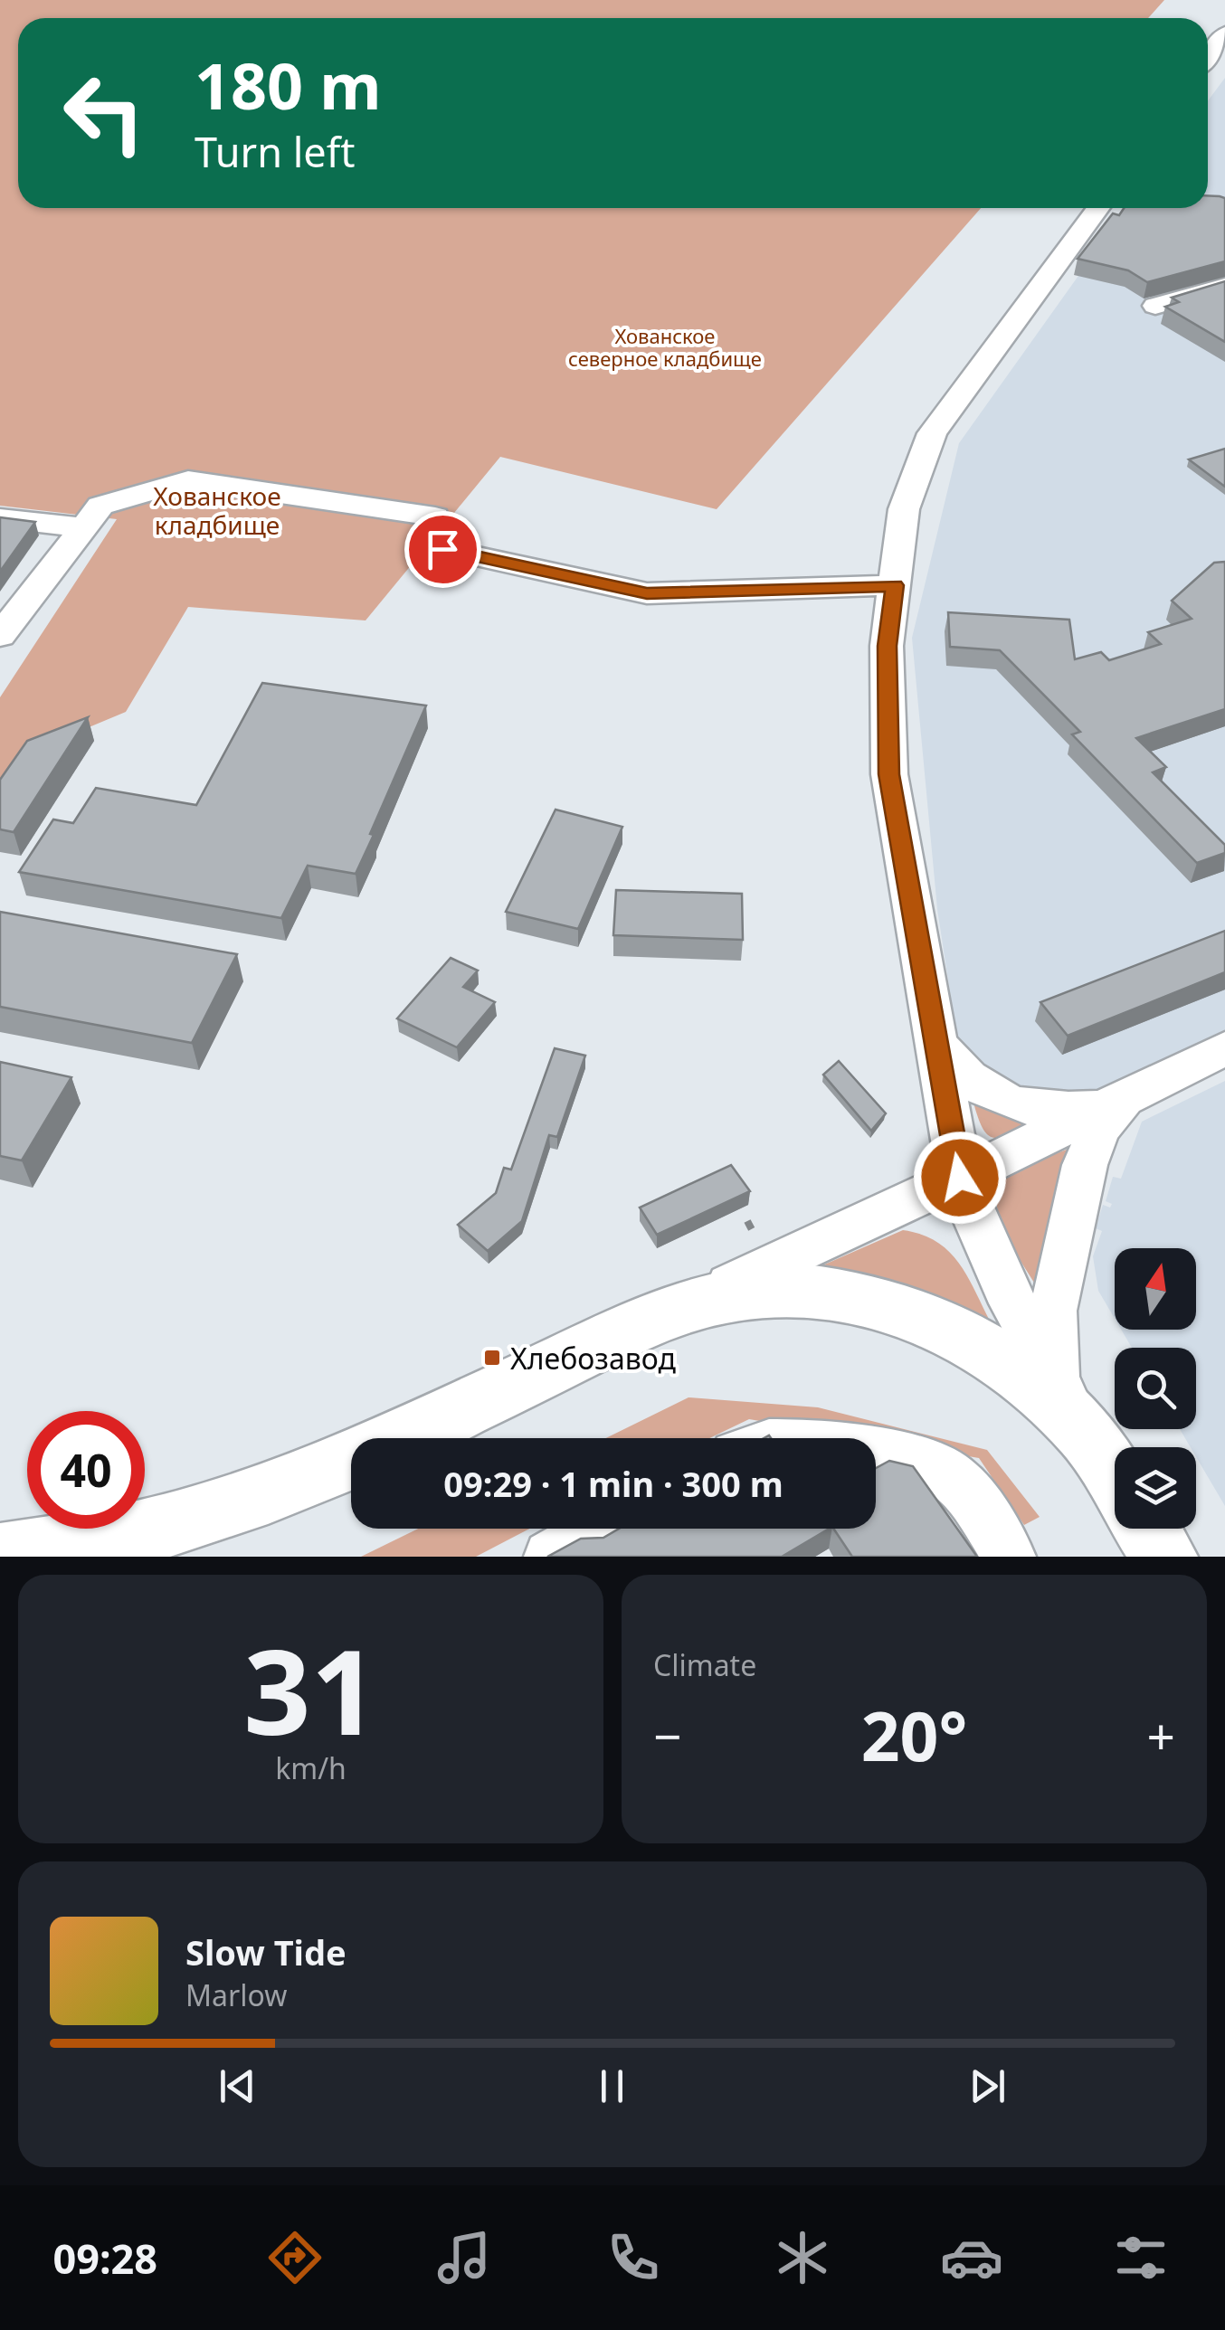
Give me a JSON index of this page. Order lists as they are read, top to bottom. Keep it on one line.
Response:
{"parks":["Хованское северное кладбище","Хованское кладбище"],"places":{"transit":["Хлебозавод"]},"north":"top","page":{"turn":["180 m","Turn left"],"limit":"40","trip":"09:29 · 1 min · 300 m","tile":[["31","km/h"],"Climate"],"heat":["−","20°","+"],"song":["Slow Tide","Marlow"],"tabs":"09:28"}}
